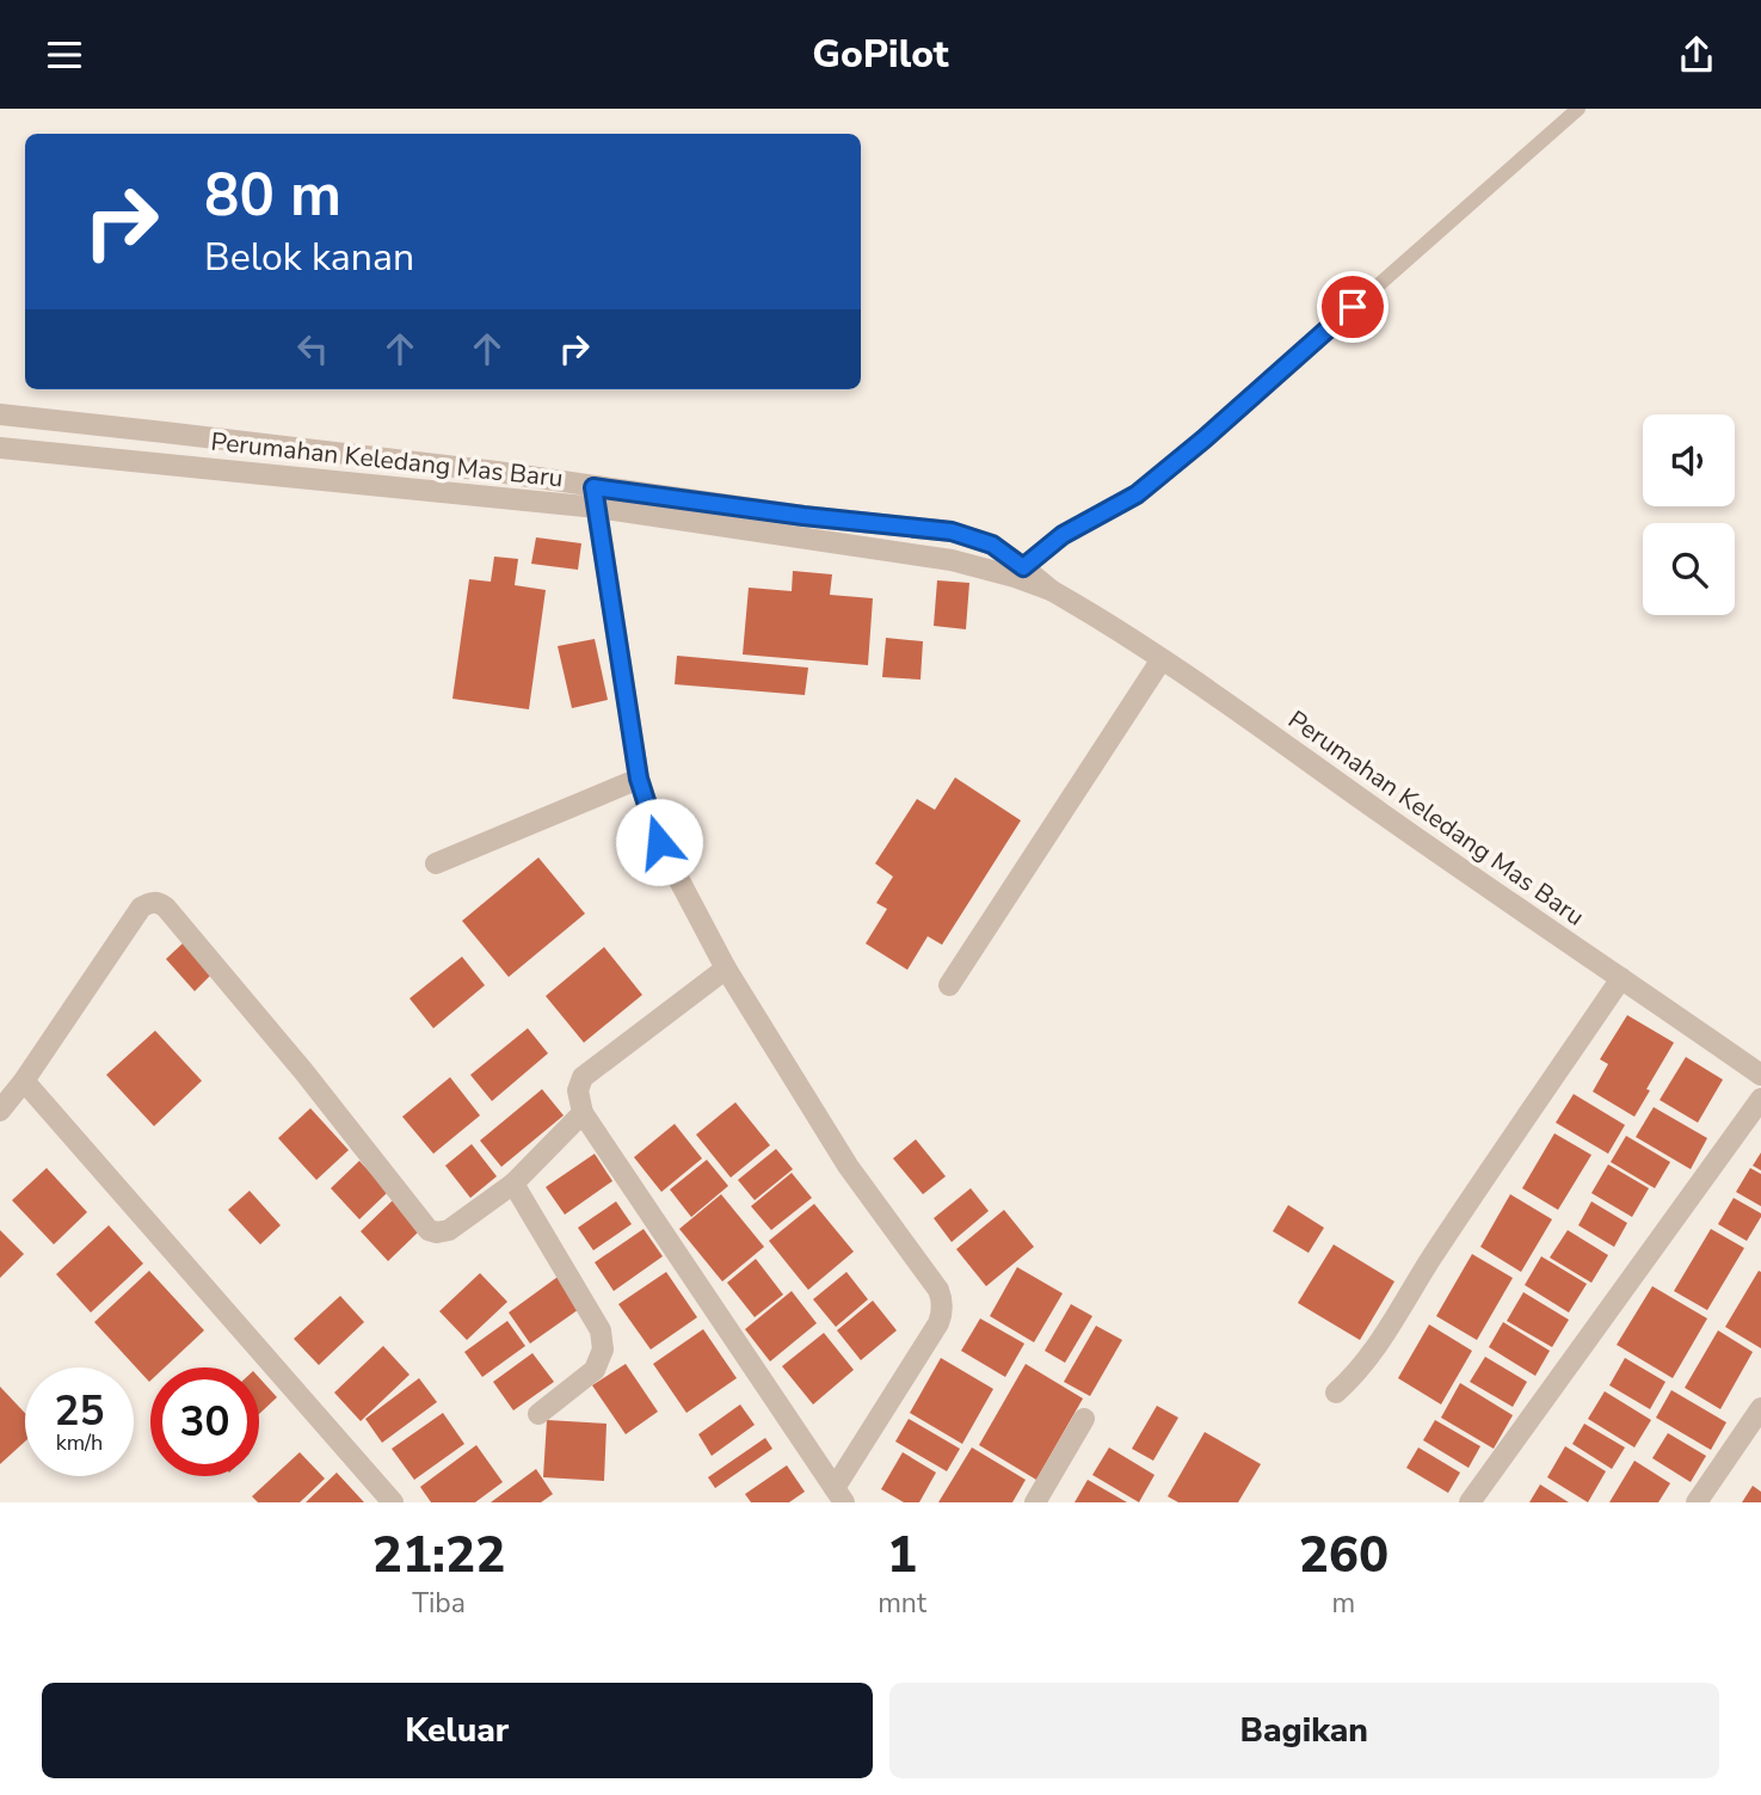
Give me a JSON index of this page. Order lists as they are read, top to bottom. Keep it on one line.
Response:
{"streets":{"street":["Perumahan Keledang Mas Baru"]},"page":{"header":"GoPilot","turn":["80 m","Belok kanan"],"speed":"25 km/h","limit":"30","eta":["21:22","Tiba","1","mnt","260","m"],"buttons":["Keluar","Bagikan"]}}
